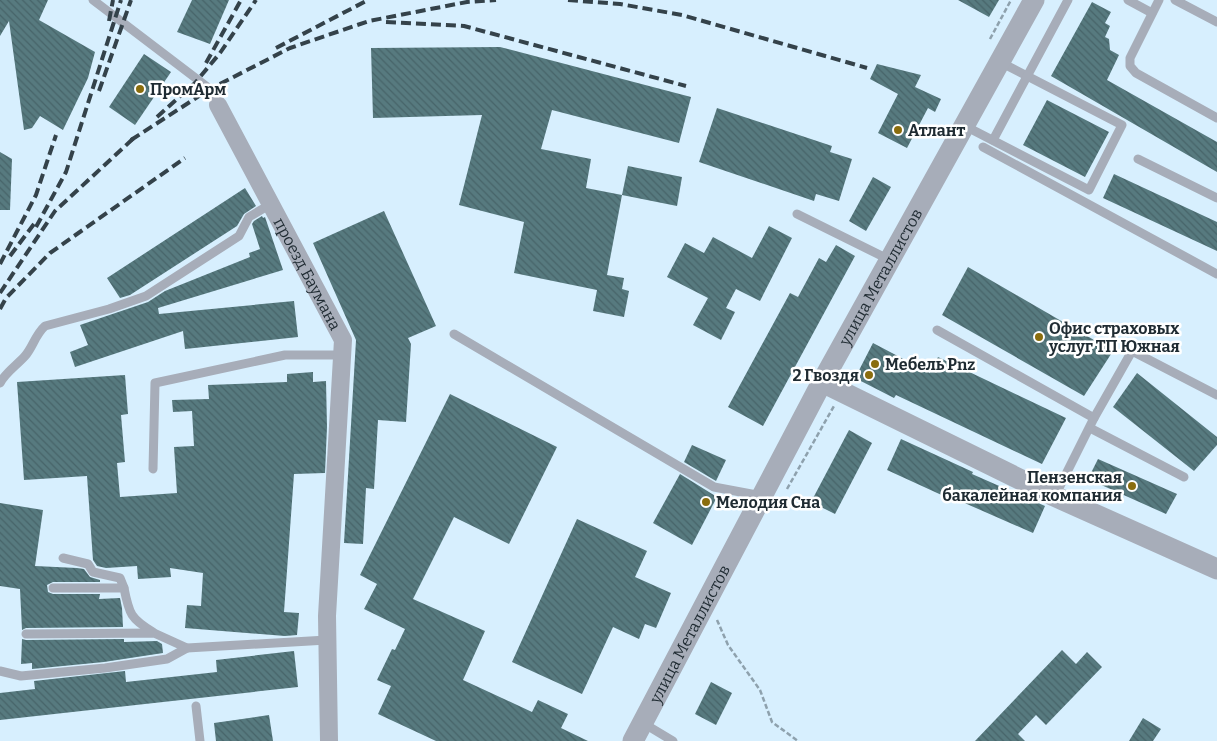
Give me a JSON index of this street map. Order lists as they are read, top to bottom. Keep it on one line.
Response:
{"streets":{"street":["проезд Баумана","улица Металлистов"]},"places":["ПромАрм","Атлант","Офис страховых услуг ТП Южная","Мебель Pnz","2 Гвоздя","Пензенская бакалейная компания","Мелодия Сна"]}
